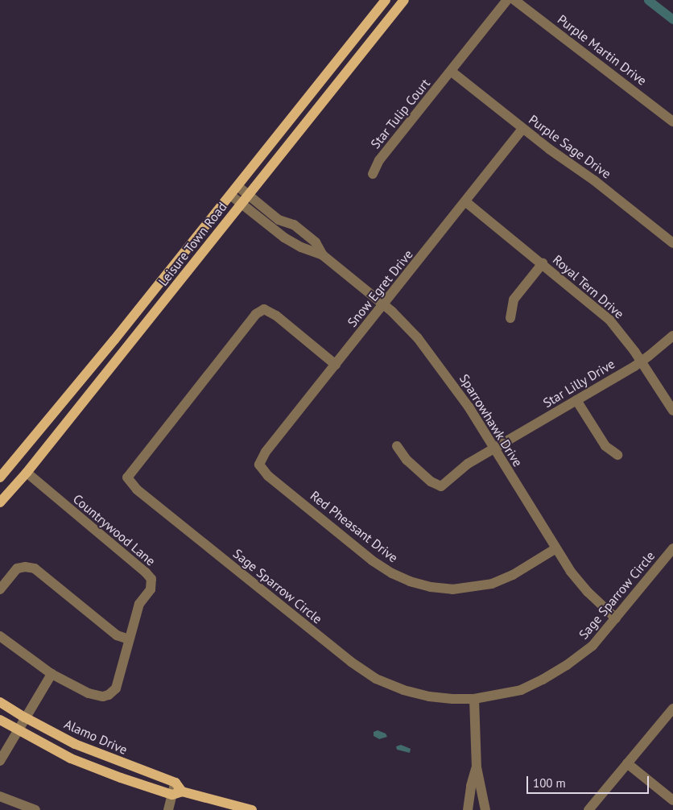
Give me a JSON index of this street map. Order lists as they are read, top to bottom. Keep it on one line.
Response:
{"streets":{"main road":["Leisure Town Road","Alamo Drive"],"street":["Purple Martin Drive","Star Tulip Court","Purple Sage Drive","Royal Tern Drive","Snow Egret Drive","Star Lilly Drive","Sparrowhawk Drive","Red Pheasant Drive","Countrywood Lane","Sage Sparrow Circle"]},"crossings":[["Star Tulip Court","Purple Sage Drive"],["Purple Sage Drive","Snow Egret Drive"],["Leisure Town Road","Sparrowhawk Drive"],["Leisure Town Road","Countrywood Lane"],["Royal Tern Drive","Snow Egret Drive"],["Royal Tern Drive","Star Lilly Drive"],["Snow Egret Drive","Sparrowhawk Drive"],["Snow Egret Drive","Red Pheasant Drive"],["Snow Egret Drive","Sage Sparrow Circle"],["Star Lilly Drive","Sparrowhawk Drive"],["Sparrowhawk Drive","Red Pheasant Drive"],["Sparrowhawk Drive","Sage Sparrow Circle"]],"scale_bar":"100 m"}
